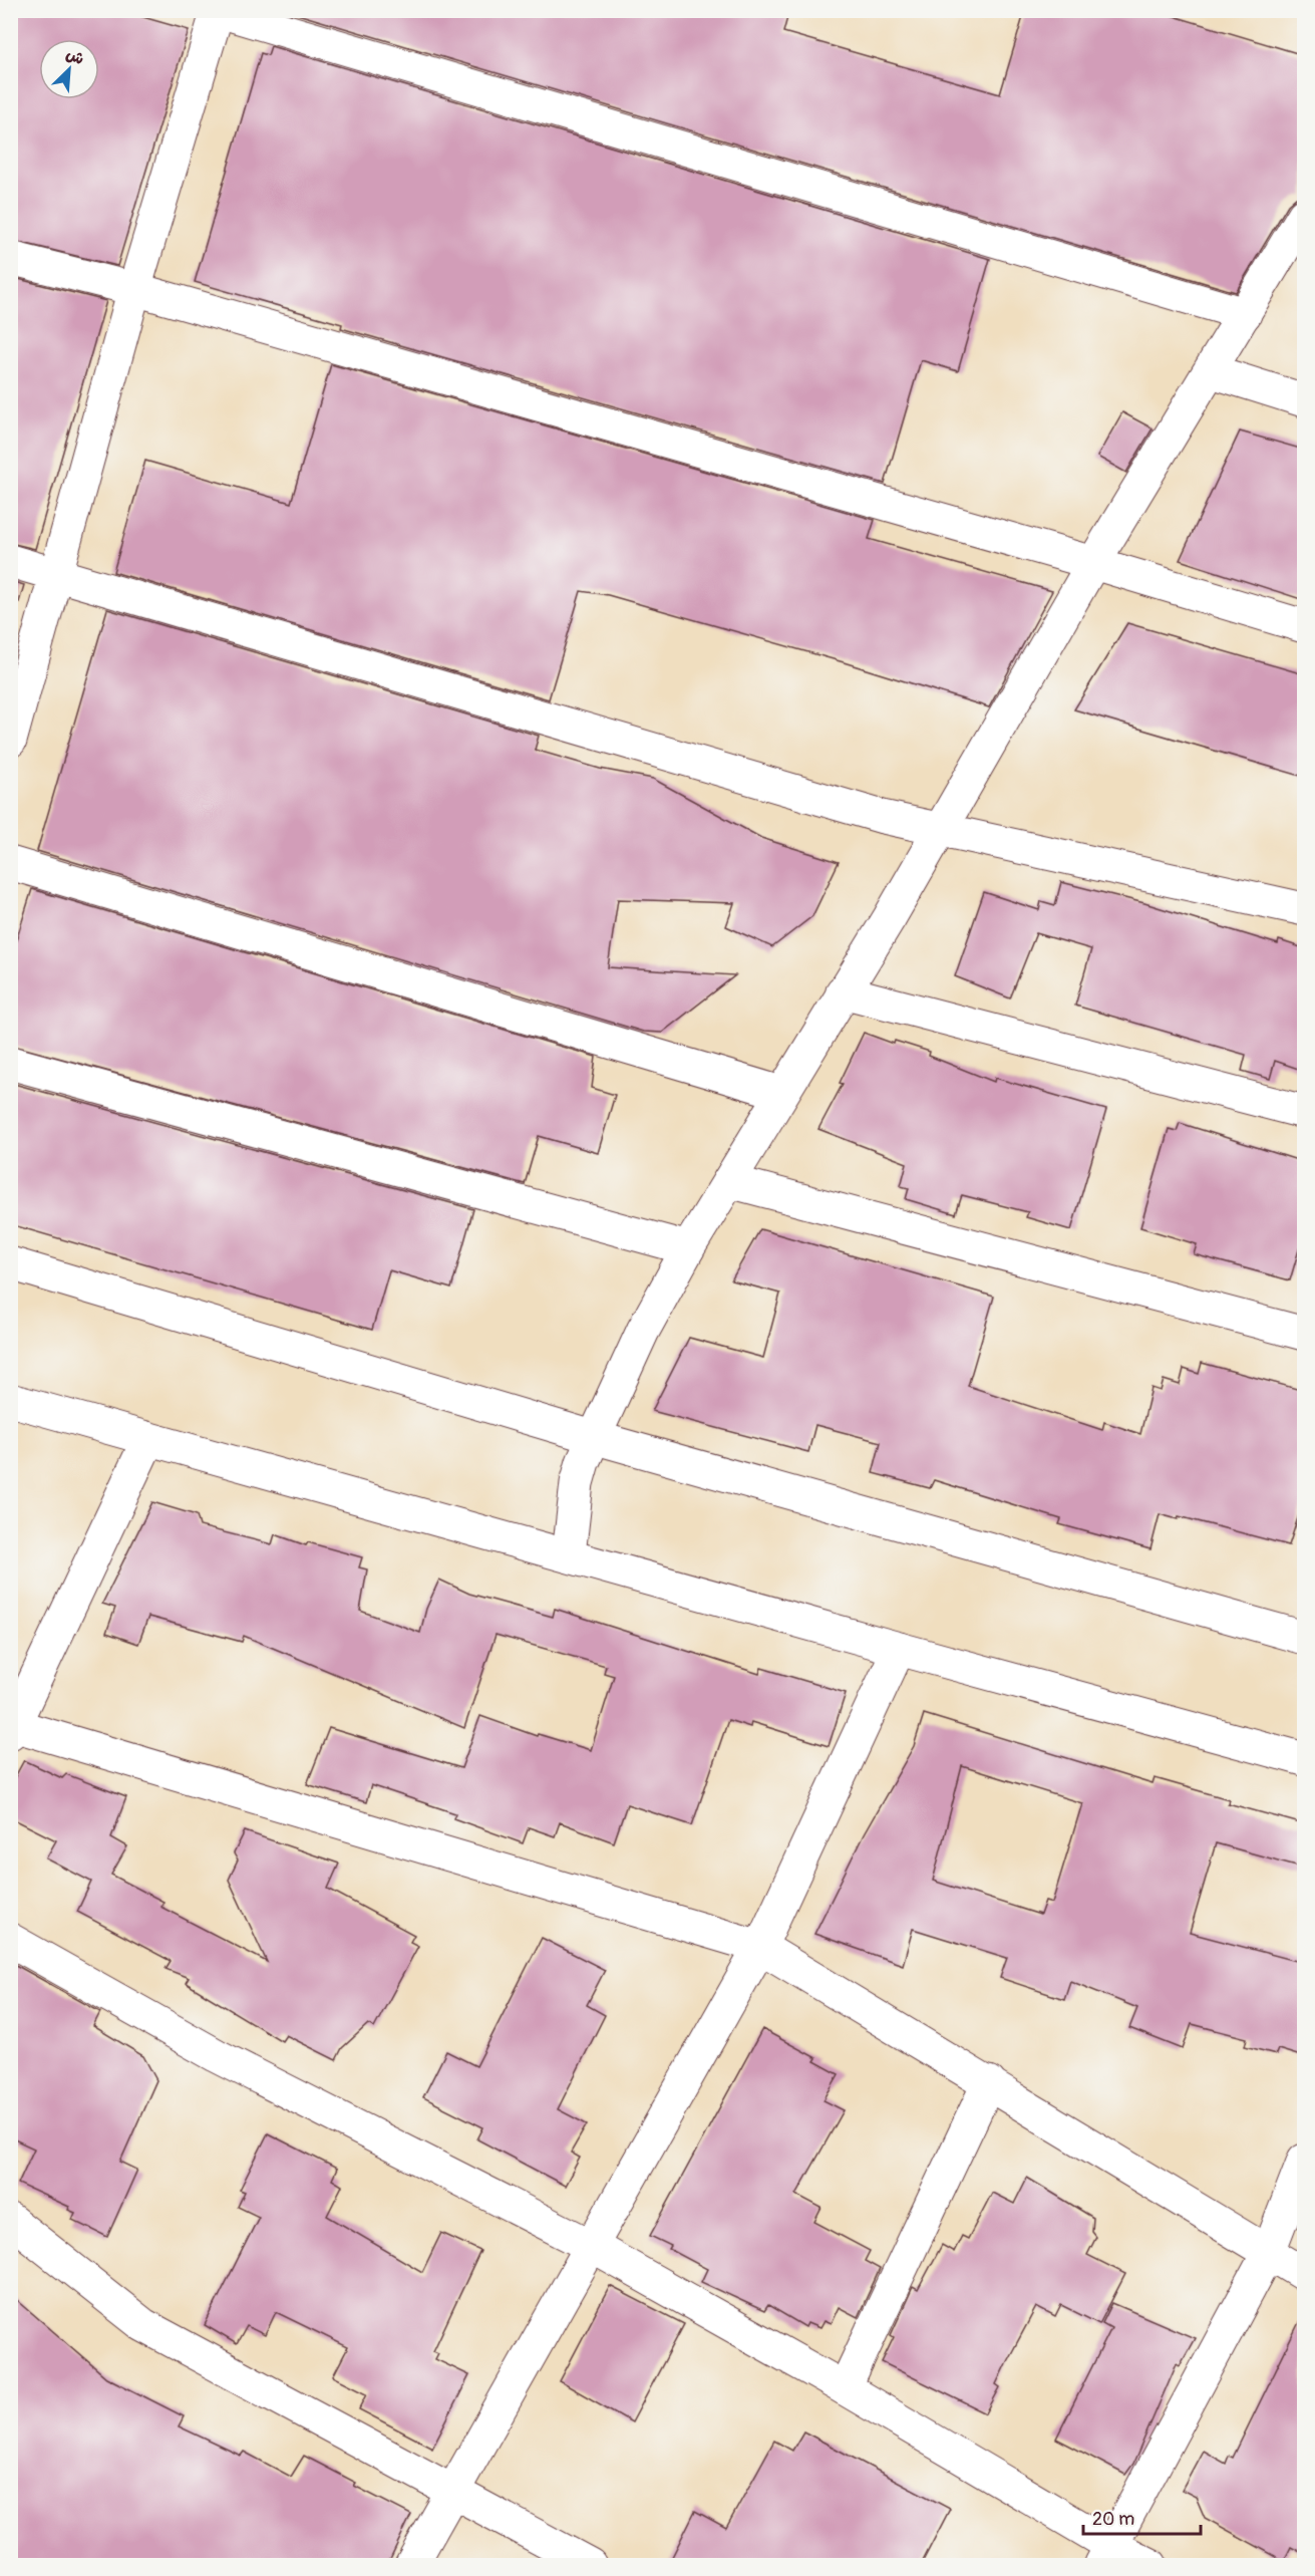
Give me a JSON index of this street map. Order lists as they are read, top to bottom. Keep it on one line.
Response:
{"scale_bar":"20 m","north":"top right"}
